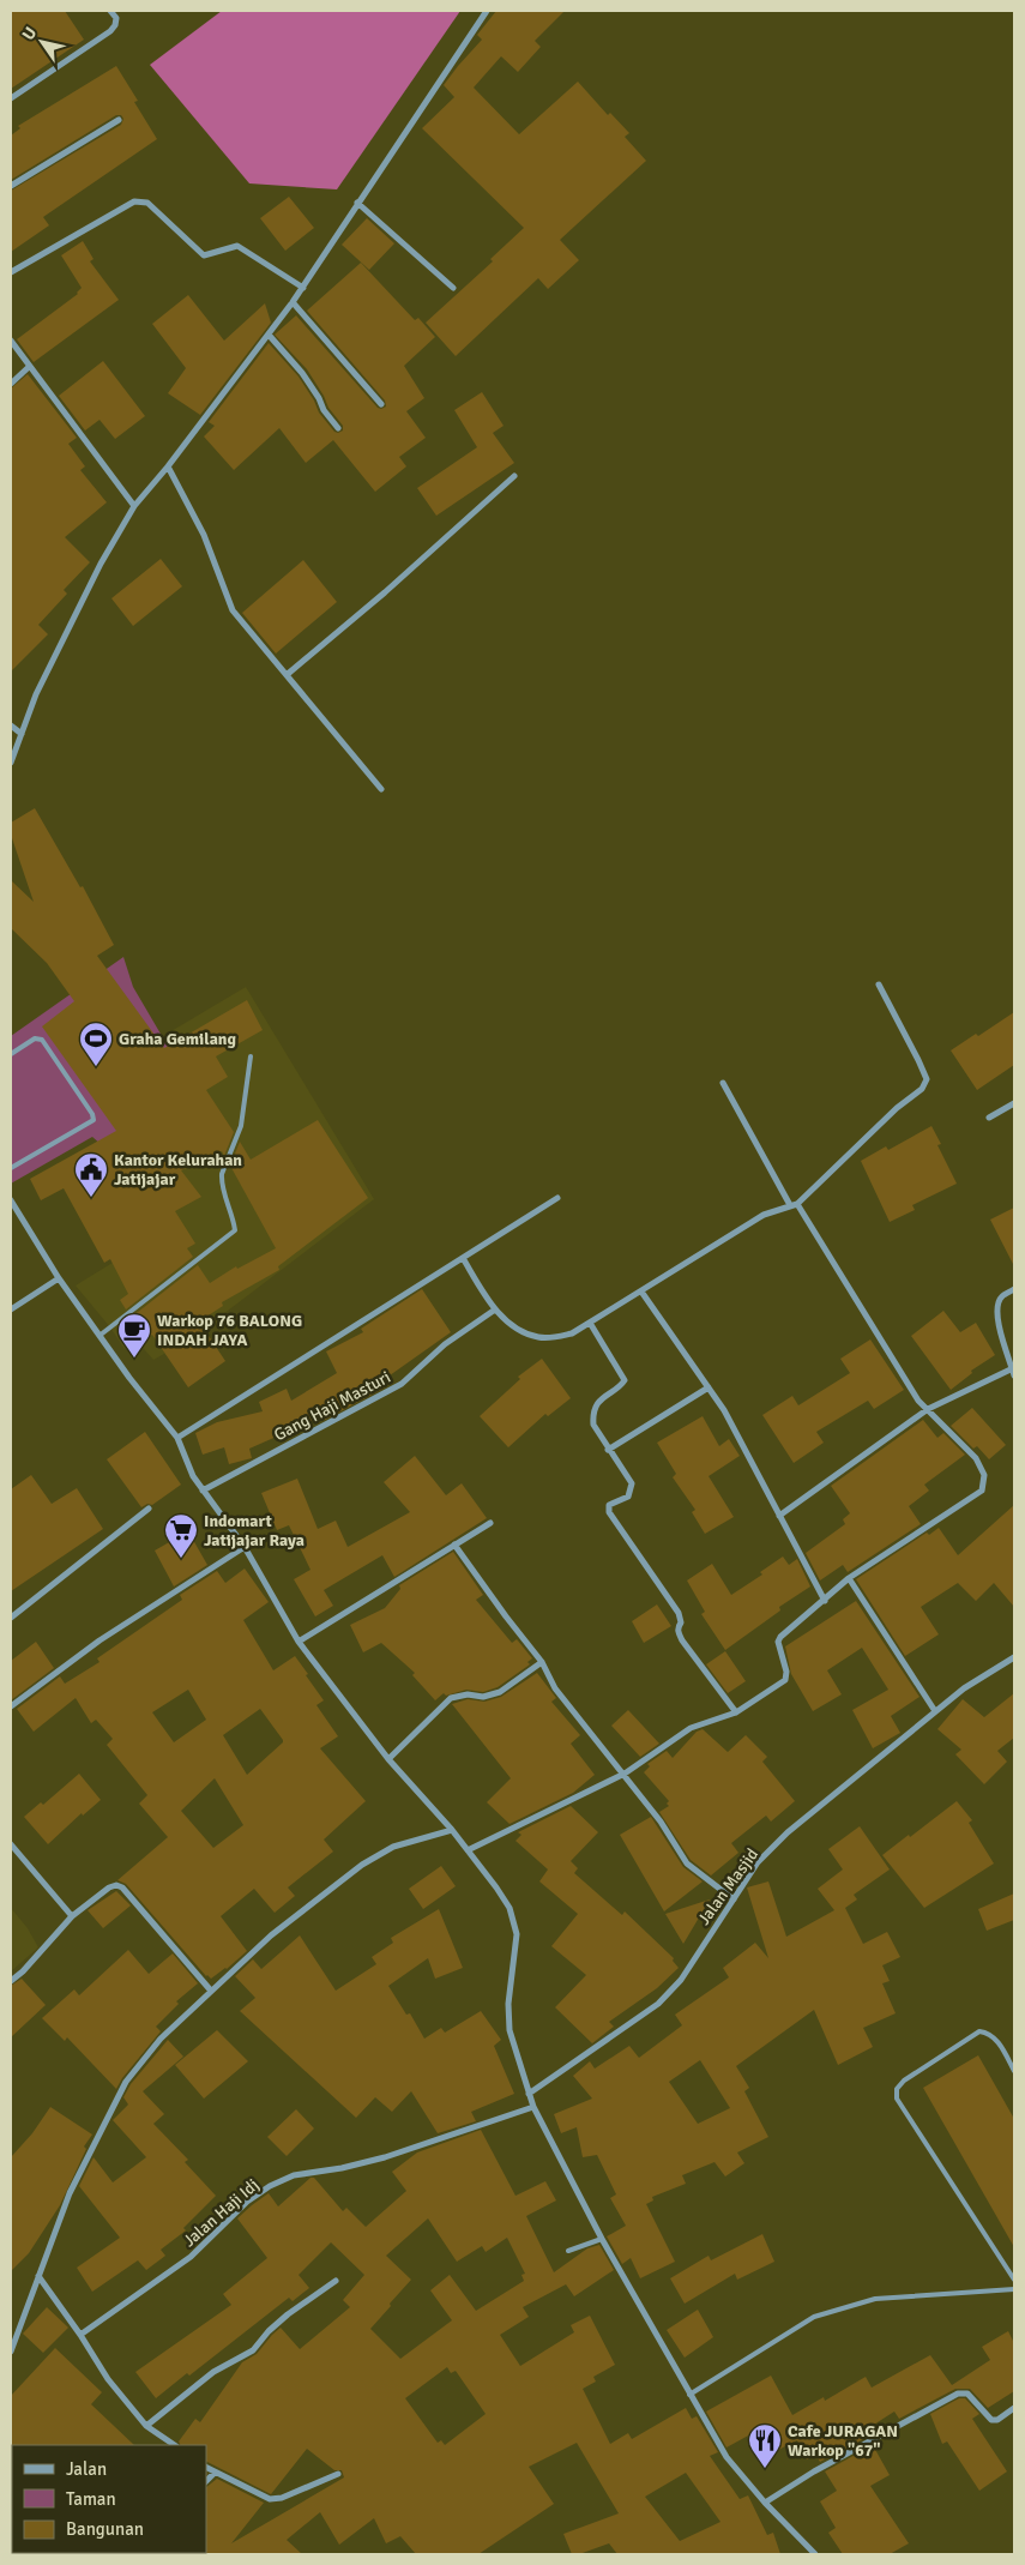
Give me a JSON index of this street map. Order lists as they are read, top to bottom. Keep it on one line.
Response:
{"streets":{"street":["Gang Haji Masturi","Jalan Masjid","Jalan Haji Idj"]},"places":{"sports":["Graha Gemilang"],"public building":["Kantor Kelurahan Jatijajar"],"cafe":["Warkop 76 BALONG INDAH JAYA"],"supermarket":["Indomart Jatijajar Raya"],"restaurant":["Cafe JURAGAN Warkop \"67\""]},"legend":["Jalan","Taman","Bangunan"],"north":"top left"}
